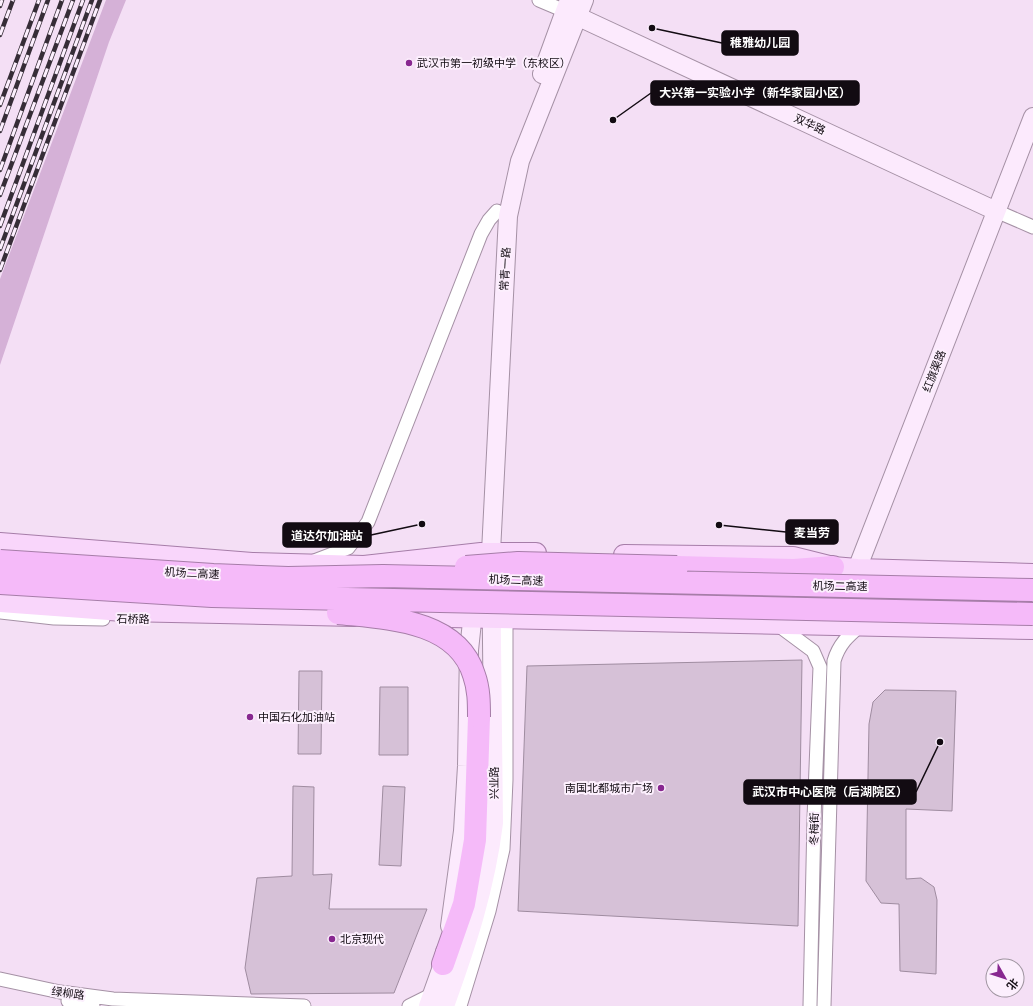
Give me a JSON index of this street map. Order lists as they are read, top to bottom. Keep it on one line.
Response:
{"streets":{"highway":["机场二高速"],"main road":["双华路","常青一路","红旗渠路","兴业路"],"street":["石桥路","冬梅街","绿柳路"]},"crossings":[["双华路","常青一路"],["双华路","红旗渠路"],["常青一路","兴业路"]],"places":["稚雅幼儿园","武汉市第一初级中学（东校区）","大兴第一实验小学（新华家园小区）","道达尔加油站","麦当劳","中国石化加油站","武汉市中心医院（后湖院区）","南国北都城市广场","北京现代"],"north":"bottom right"}
